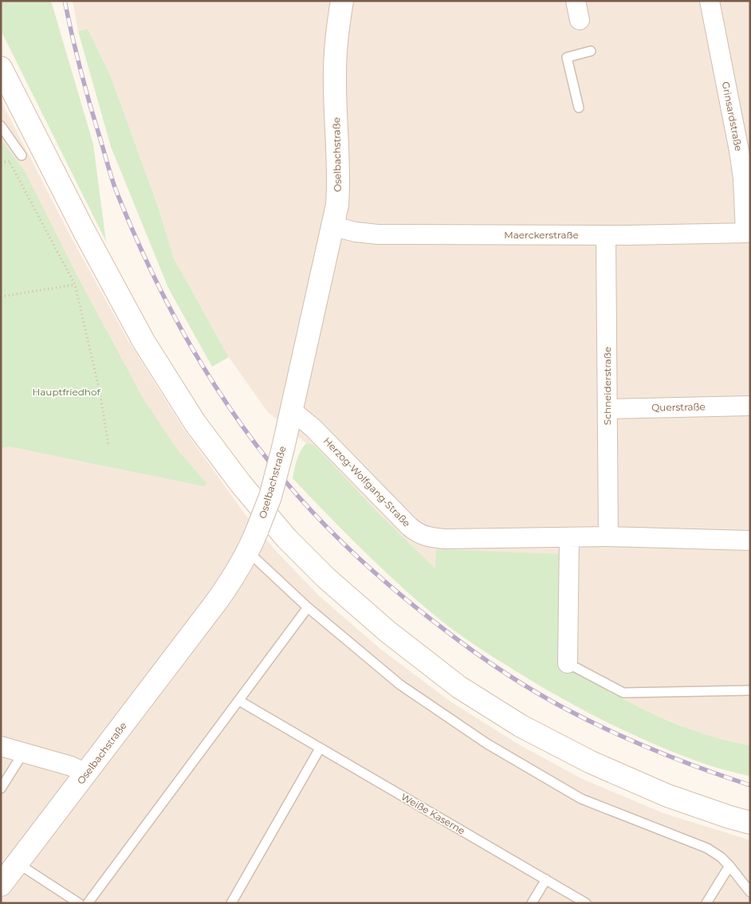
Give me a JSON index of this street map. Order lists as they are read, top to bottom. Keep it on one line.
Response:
{"streets":{"main road":["Oselbachstraße"],"street":["Grinsardstraße","Maerckerstraße","Schneiderstraße","Querstraße","Herzog-Wolfgang-Straße"],"lane":["Weiße Kaserne"]},"crossings":[["Grinsardstraße","Maerckerstraße"],["Oselbachstraße","Maerckerstraße"],["Oselbachstraße","Herzog-Wolfgang-Straße"],["Maerckerstraße","Schneiderstraße"],["Schneiderstraße","Querstraße"],["Schneiderstraße","Herzog-Wolfgang-Straße"]],"parks":["Hauptfriedhof"]}
